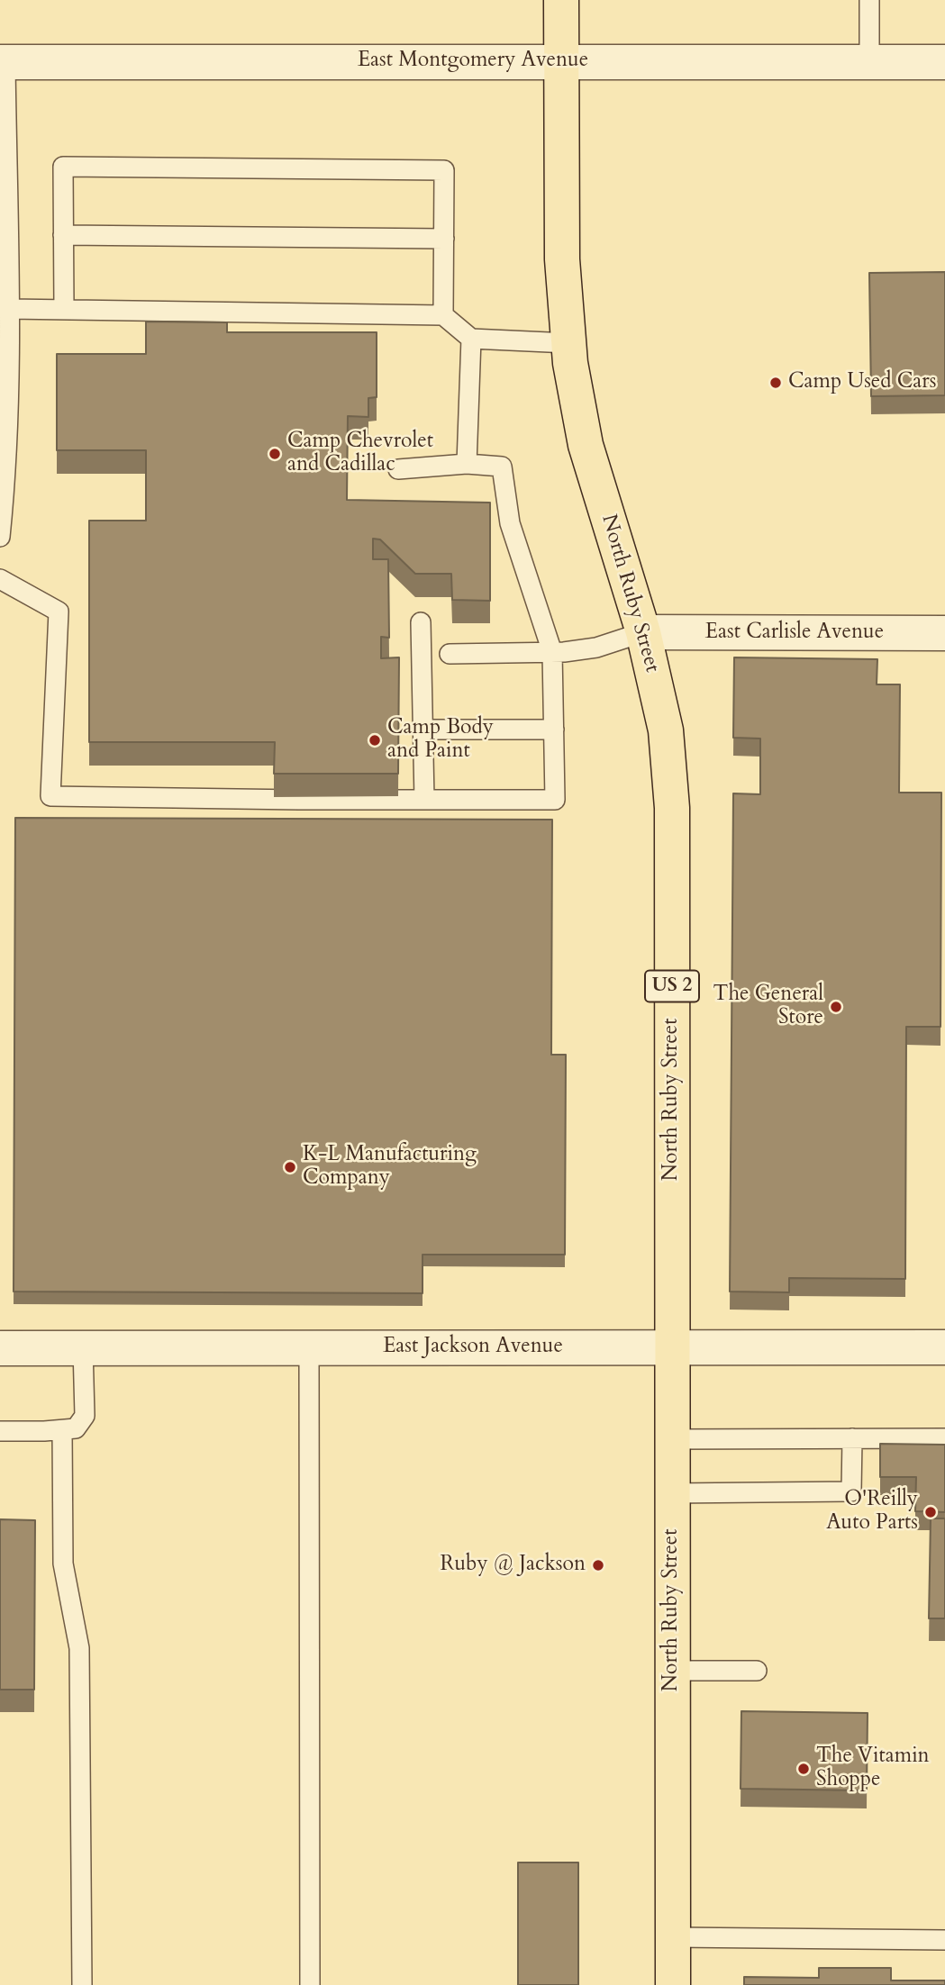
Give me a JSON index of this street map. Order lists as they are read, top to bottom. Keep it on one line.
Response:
{"streets":{"main road":["North Ruby Street","US 2"],"street":["East Montgomery Avenue","East Carlisle Avenue","East Jackson Avenue"]},"crossings":[["East Montgomery Avenue","North Ruby Street"],["North Ruby Street","East Carlisle Avenue"],["North Ruby Street","East Jackson Avenue"]],"places":["Camp Used Cars","Camp Chevrolet and Cadillac","Camp Body and Paint","The General Store","K-L Manufacturing Company","O'Reilly Auto Parts","Ruby @ Jackson","The Vitamin Shoppe"]}
